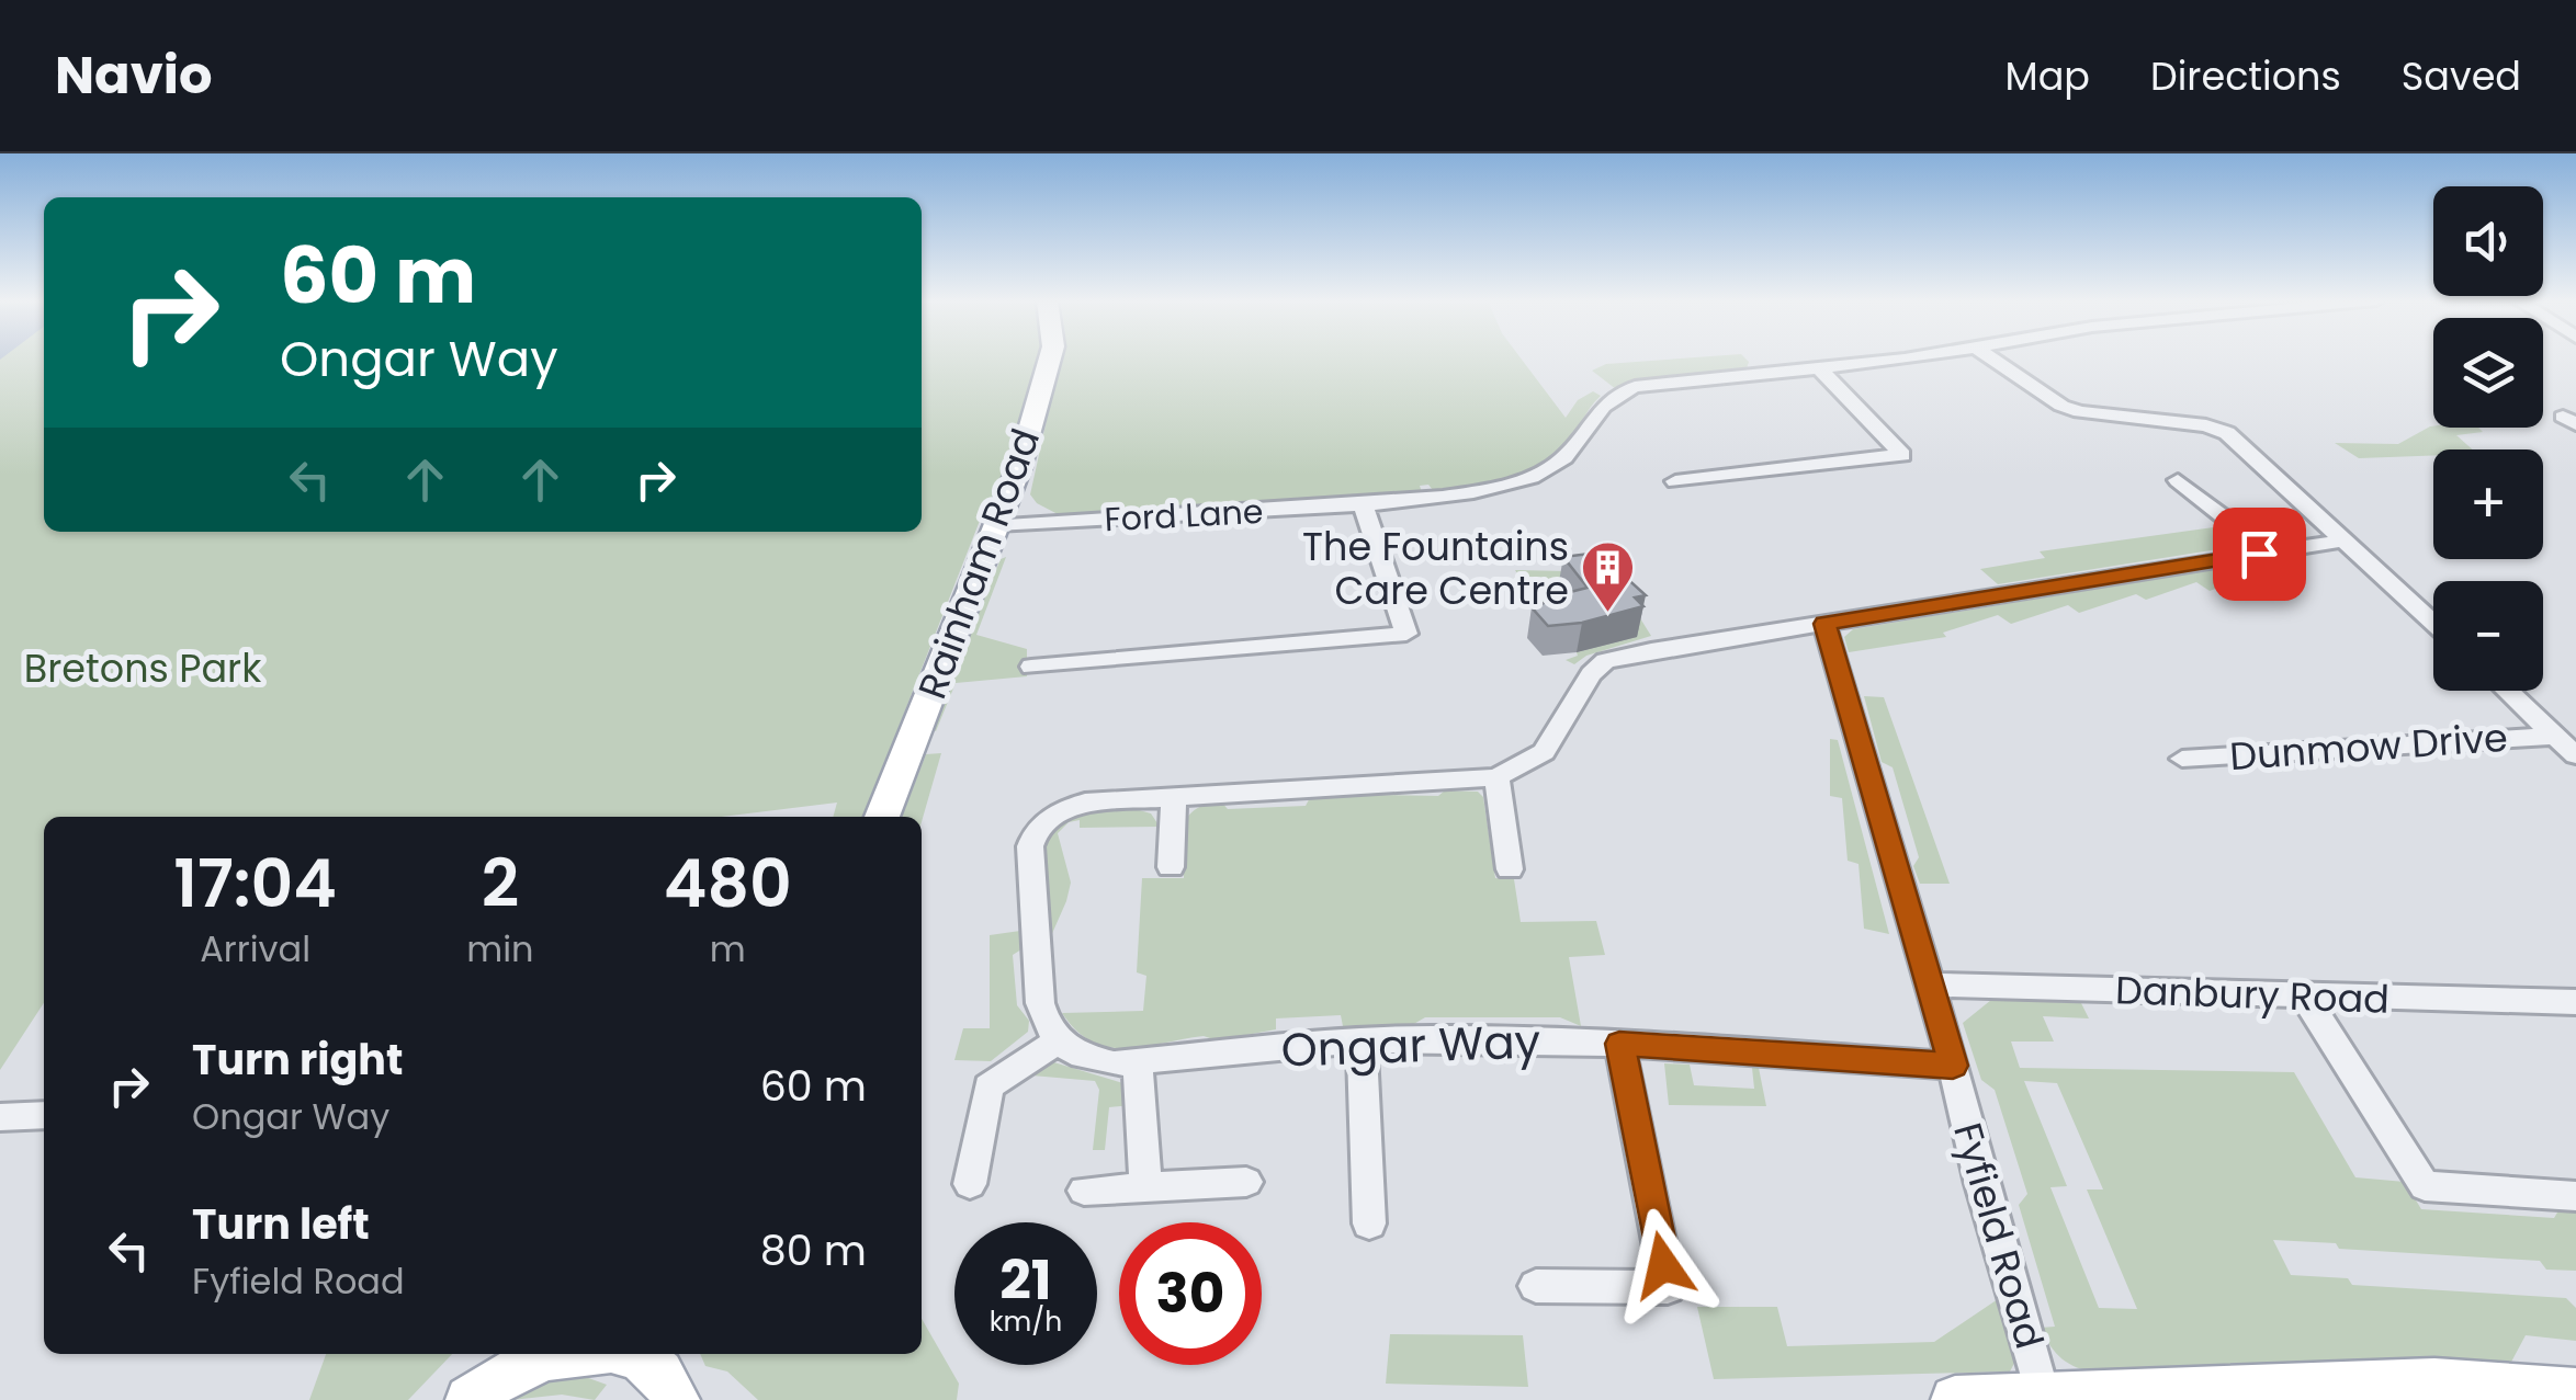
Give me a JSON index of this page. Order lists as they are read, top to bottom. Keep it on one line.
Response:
{"streets":{"main road":["Rainham Road"],"street":["Ford Lane","Dunmow Drive","Danbury Road","Ongar Way","Fyfield Road"]},"crossings":[["Ford Lane","Rainham Road"],["Danbury Road","Fyfield Road"],["Ongar Way","Fyfield Road"]],"parks":["Bretons Park"],"places":{"building":["The Fountains Care Centre"]},"page":{"header":"Navio","nav":["Map","Directions","Saved"],"map_buttons":["+","−"],"turn":["60 m","Ongar Way"],"eta":["17:04","Arrival","2","min","480","m"],"list":[{"name":"Turn right","note":"Ongar Way","value":"60 m"},{"name":"Turn left","note":"Fyfield Road","value":"80 m"}],"speed":"21 km/h","limit":"30"}}
